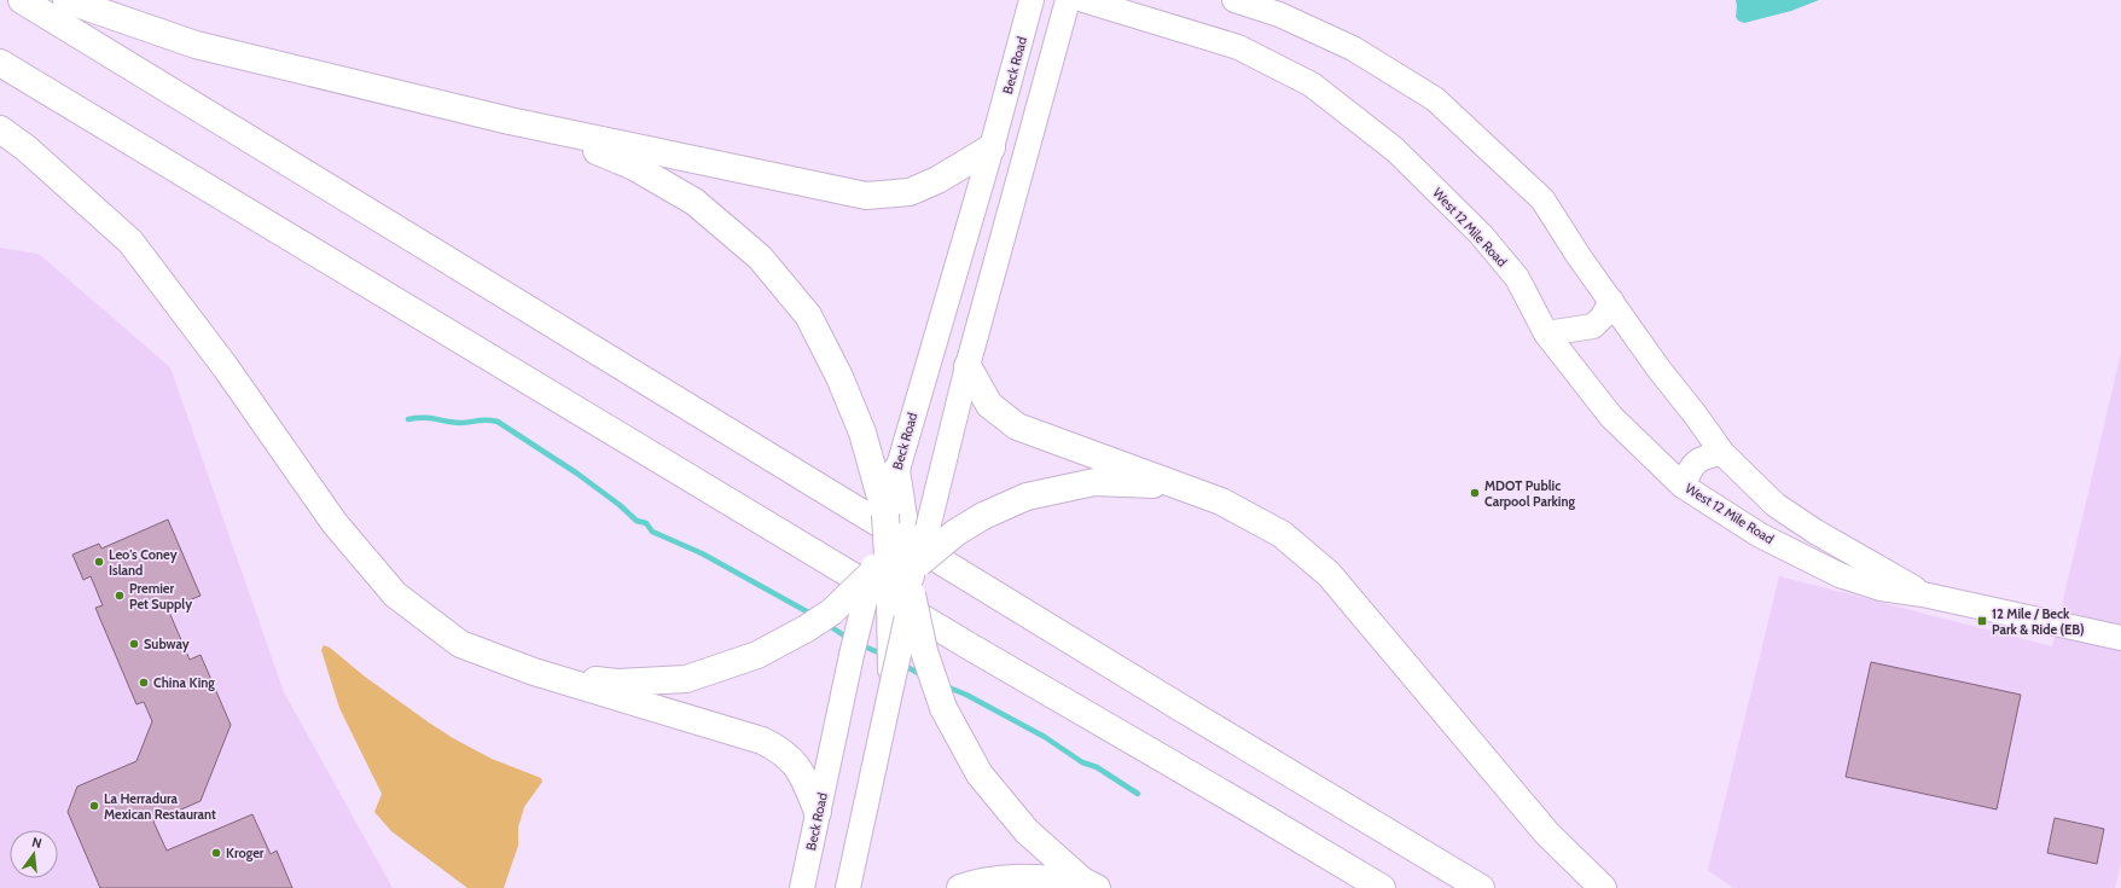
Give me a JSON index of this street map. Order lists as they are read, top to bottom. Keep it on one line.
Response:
{"streets":{"main road":["Beck Road","West 12 Mile Road"]},"places":{"other":["MDOT Public Carpool Parking","Leo's Coney Island","Premier Pet Supply","Subway","China King","La Herradura Mexican Restaurant","Kroger"],"transit":["12 Mile / Beck Park & Ride (EB)"]},"north":"top"}
